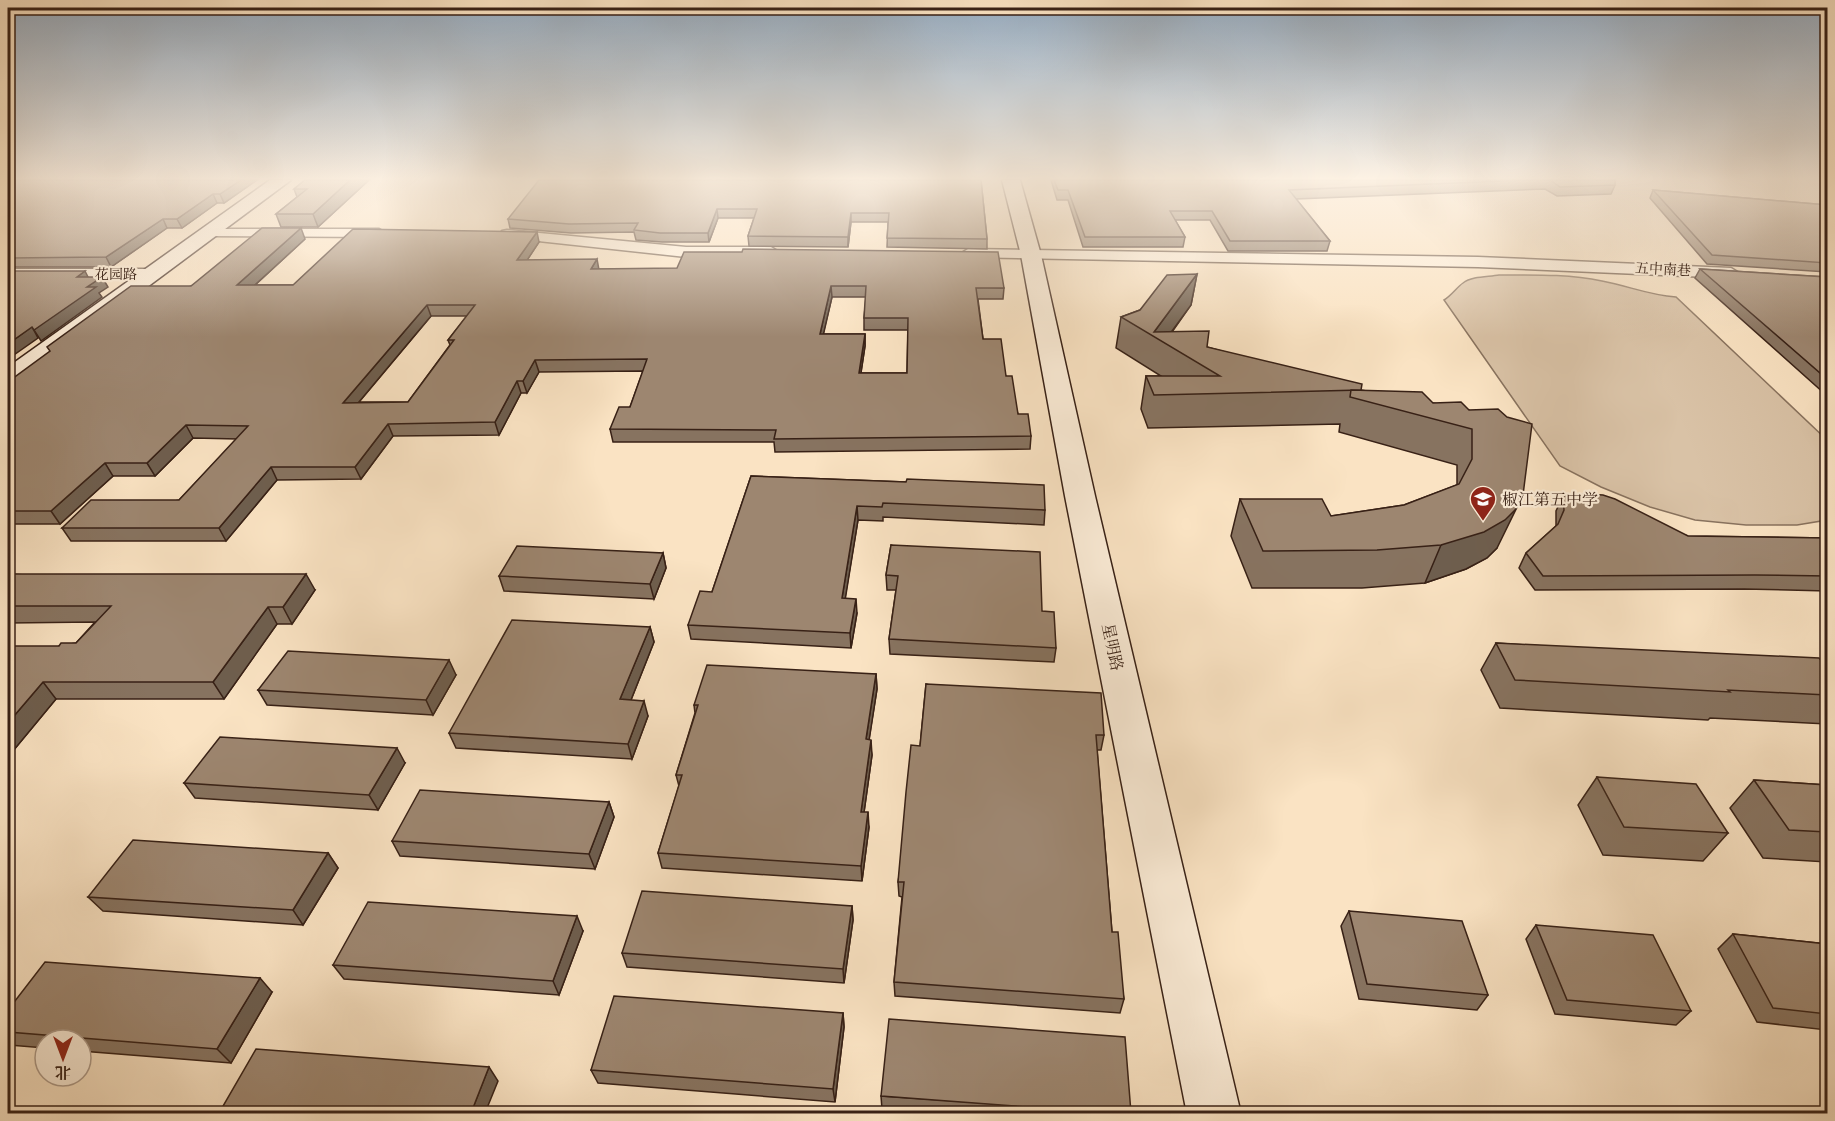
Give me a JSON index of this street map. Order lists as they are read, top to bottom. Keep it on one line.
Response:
{"streets":{"street":["五中南巷","花园路","星明路"]},"crossings":[["五中南巷","星明路"]],"places":{"school or university":["椒江第五中学"]},"north":"bottom"}
